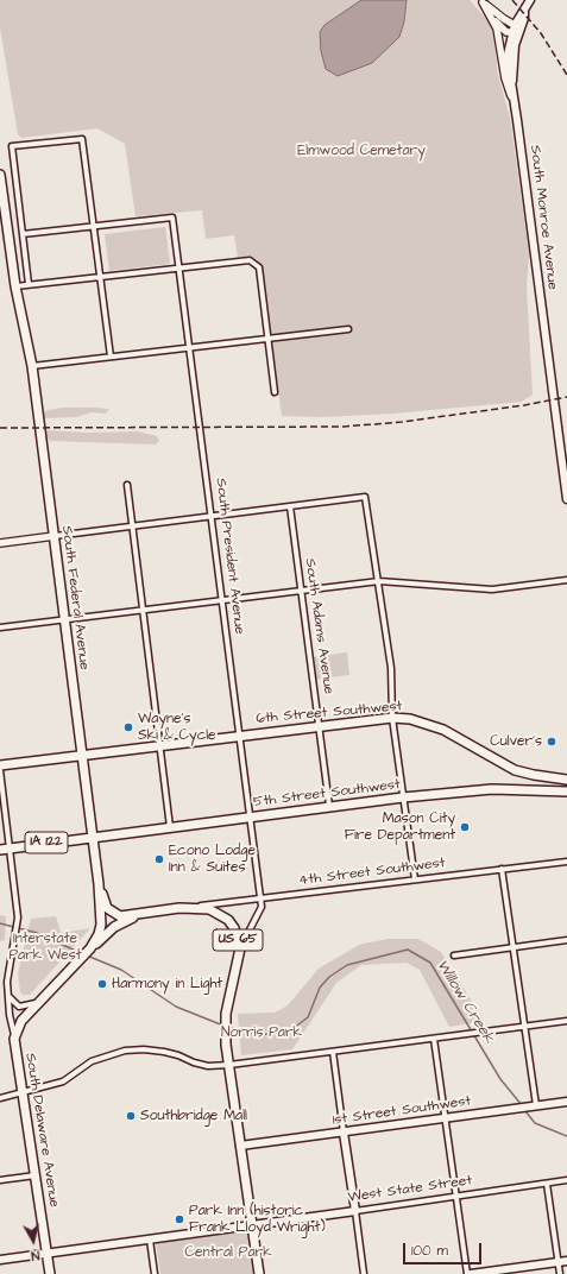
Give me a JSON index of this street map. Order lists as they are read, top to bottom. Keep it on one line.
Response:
{"streets":{"main road":["South Monroe Avenue","South Federal Avenue","6th Street Southwest","5th Street Southwest","IA 122","US 65","1st Street Southwest","South Delaware Avenue","West State Street"],"street":["South President Avenue","South Adams Avenue","4th Street Southwest"]},"crossings":[["South President Avenue","6th Street Southwest"],["South President Avenue","5th Street Southwest"],["South President Avenue","4th Street Southwest"],["South Federal Avenue","6th Street Southwest"],["South Federal Avenue","5th Street Southwest"],["South Federal Avenue","IA 122"],["South Federal Avenue","US 65"],["South Federal Avenue","South Delaware Avenue"],["South Adams Avenue","6th Street Southwest"],["South Adams Avenue","5th Street Southwest"],["5th Street Southwest","IA 122"],["IA 122","South Delaware Avenue"],["4th Street Southwest","US 65"],["US 65","1st Street Southwest"],["US 65","West State Street"],["South Delaware Avenue","West State Street"]],"water":["Willow Creek"],"parks":["Elmwood Cemetary","Interstate Park West","Norris Park","Central Park"],"places":["Wayne's Ski & Cycle","Culver's","Mason City Fire Department","Econo Lodge Inn & Suites","Harmony in Light","Southbridge Mall","Park Inn (historic Frank Lloyd Wright)"],"scale_bar":"100 m","north":"bottom"}
